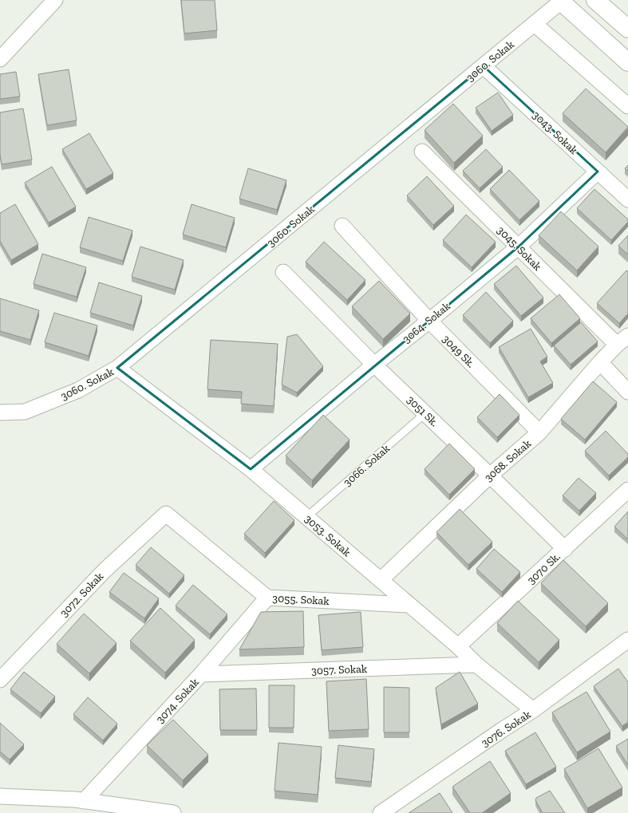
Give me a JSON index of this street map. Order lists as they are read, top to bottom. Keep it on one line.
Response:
{"streets":{"street":["3060. Sokak","3043. Sokak","3045. Sokak","3064. Sokak","3049 Sk.","3051 Sk.","3068. Sokak","3053. Sokak","3070 Sk.","3072. Sokak","3055. Sokak","3057. Sokak","3074. Sokak","3076. Sokak"],"lane":["3066. Sokak"]},"crossings":[["3060. Sokak","3043. Sokak"],["3060. Sokak","3053. Sokak"],["3043. Sokak","3064. Sokak"],["3045. Sokak","3064. Sokak"],["3045. Sokak","3068. Sokak"],["3064. Sokak","3049 Sk."],["3064. Sokak","3051 Sk."],["3064. Sokak","3053. Sokak"],["3049 Sk.","3068. Sokak"],["3051 Sk.","3068. Sokak"],["3051 Sk.","3066. Sokak"],["3051 Sk.","3070 Sk."],["3068. Sokak","3053. Sokak"],["3066. Sokak","3053. Sokak"],["3053. Sokak","3070 Sk."],["3053. Sokak","3055. Sokak"],["3053. Sokak","3057. Sokak"],["3053. Sokak","3076. Sokak"],["3072. Sokak","3055. Sokak"],["3055. Sokak","3074. Sokak"],["3057. Sokak","3074. Sokak"]]}
